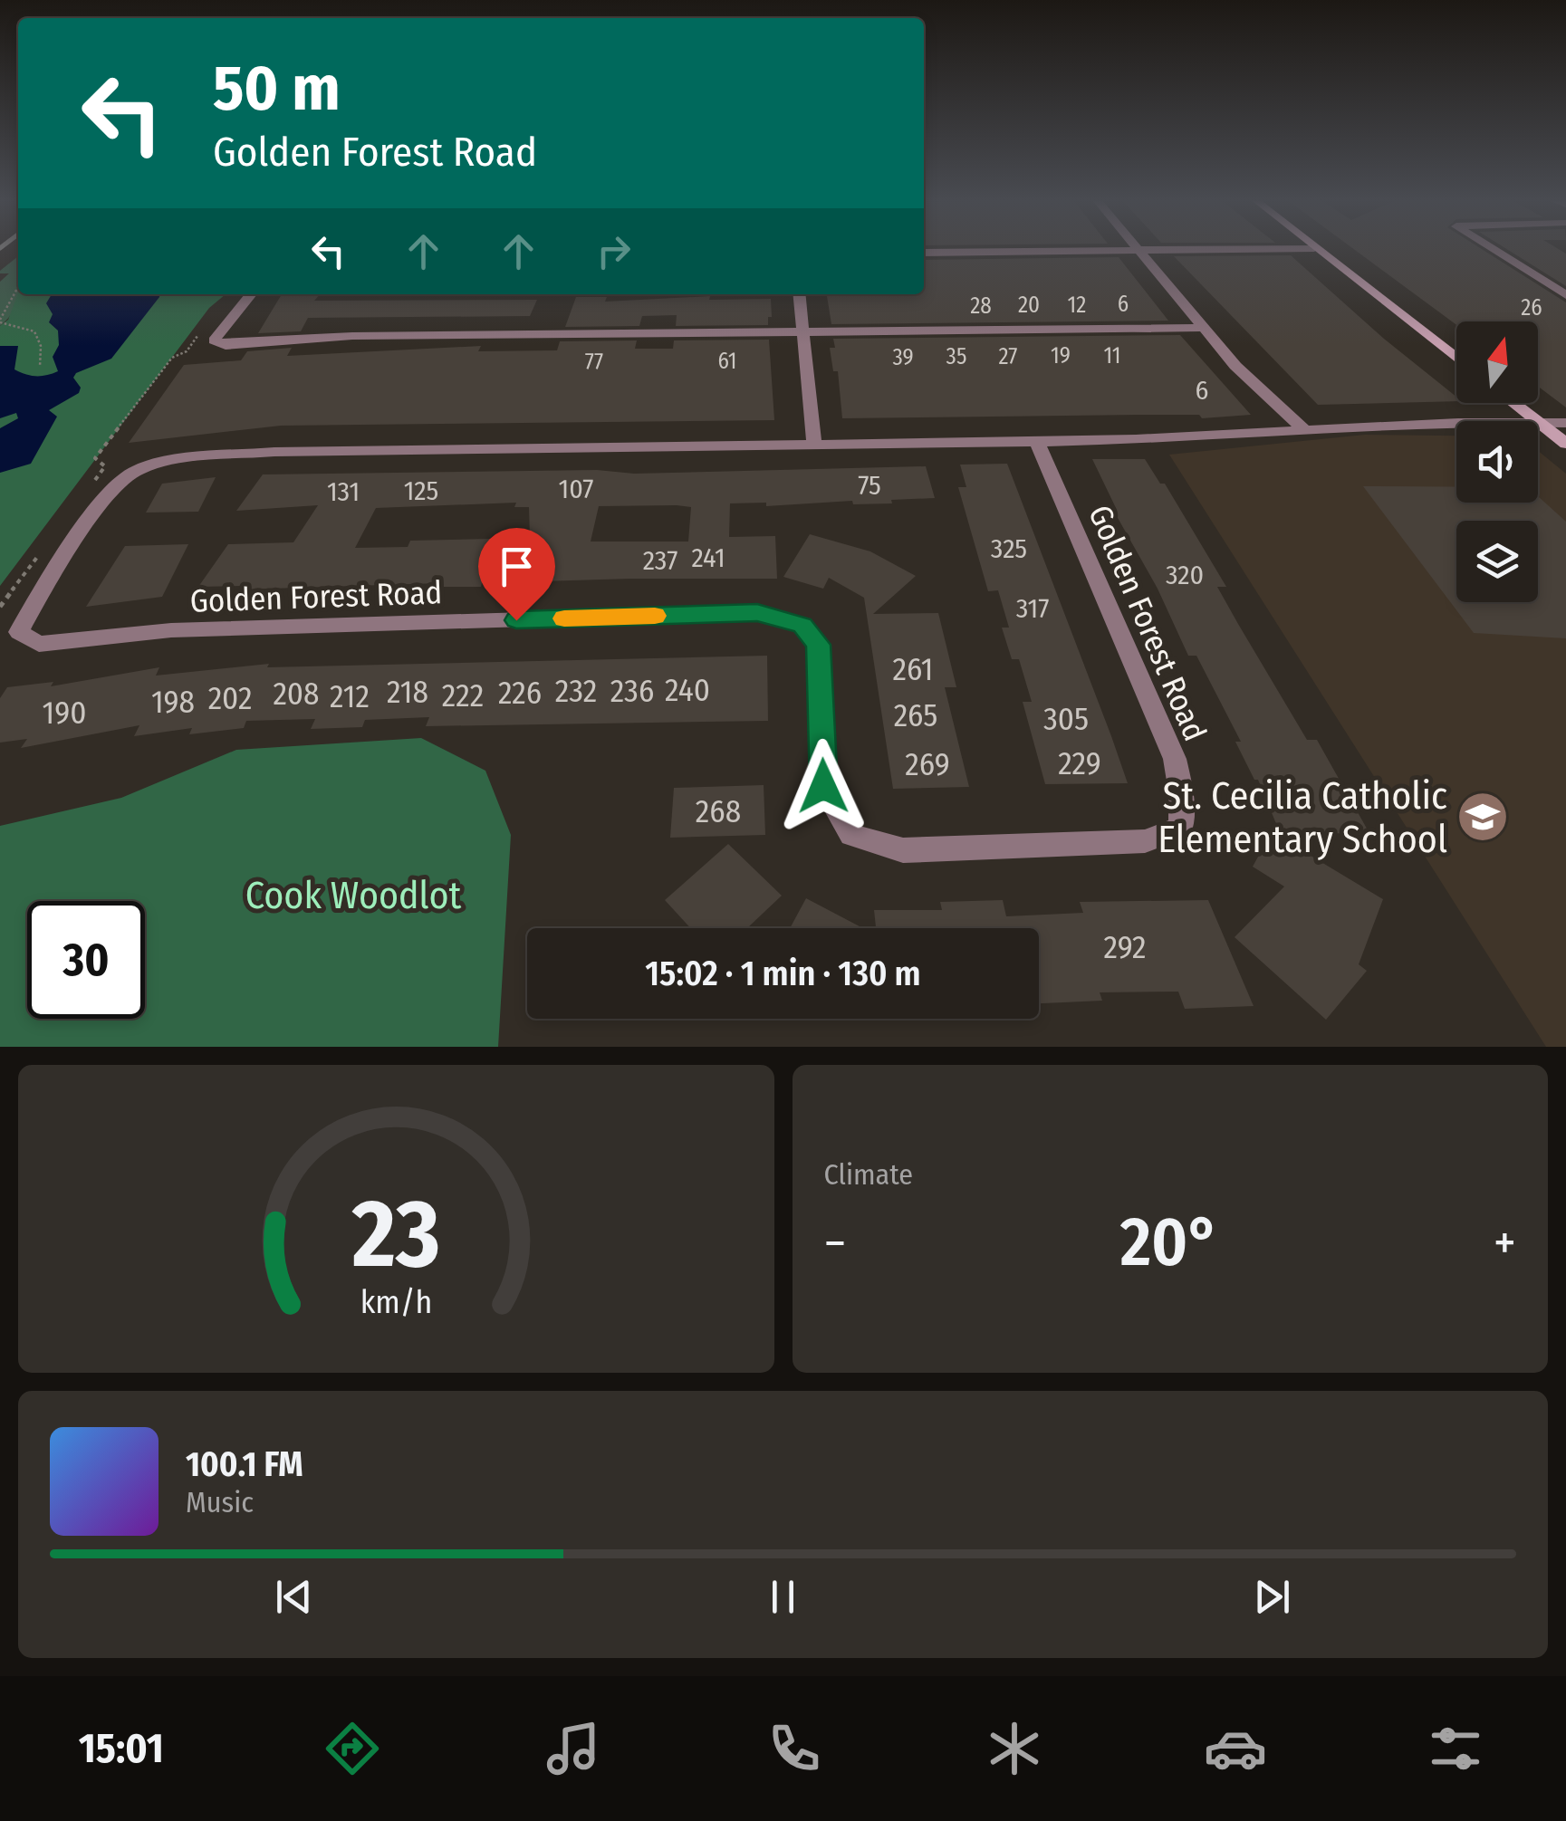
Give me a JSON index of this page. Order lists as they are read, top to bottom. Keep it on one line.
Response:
{"streets":{"street":["Golden Forest Road"]},"parks":["Cook Woodlot"],"places":{"school or university":["St. Cecilia Catholic Elementary School"]},"house_numbers":["6","20","12","28","26","19","11","35","27","39","61","77","6","75","107","125","131","325","241","237","320","317","261","240","232","236","218","226","208","222","212","202","198","190","265","305","229","269","268","292"],"north":"top","page":{"turn":["50 m","Golden Forest Road"],"limit":"30","trip":"15:02 · 1 min · 130 m","tile":"Climate","heat":["−","20°","+"],"song":["100.1 FM","Music"],"tabs":"15:01","gauge":["23","km/h"]}}
